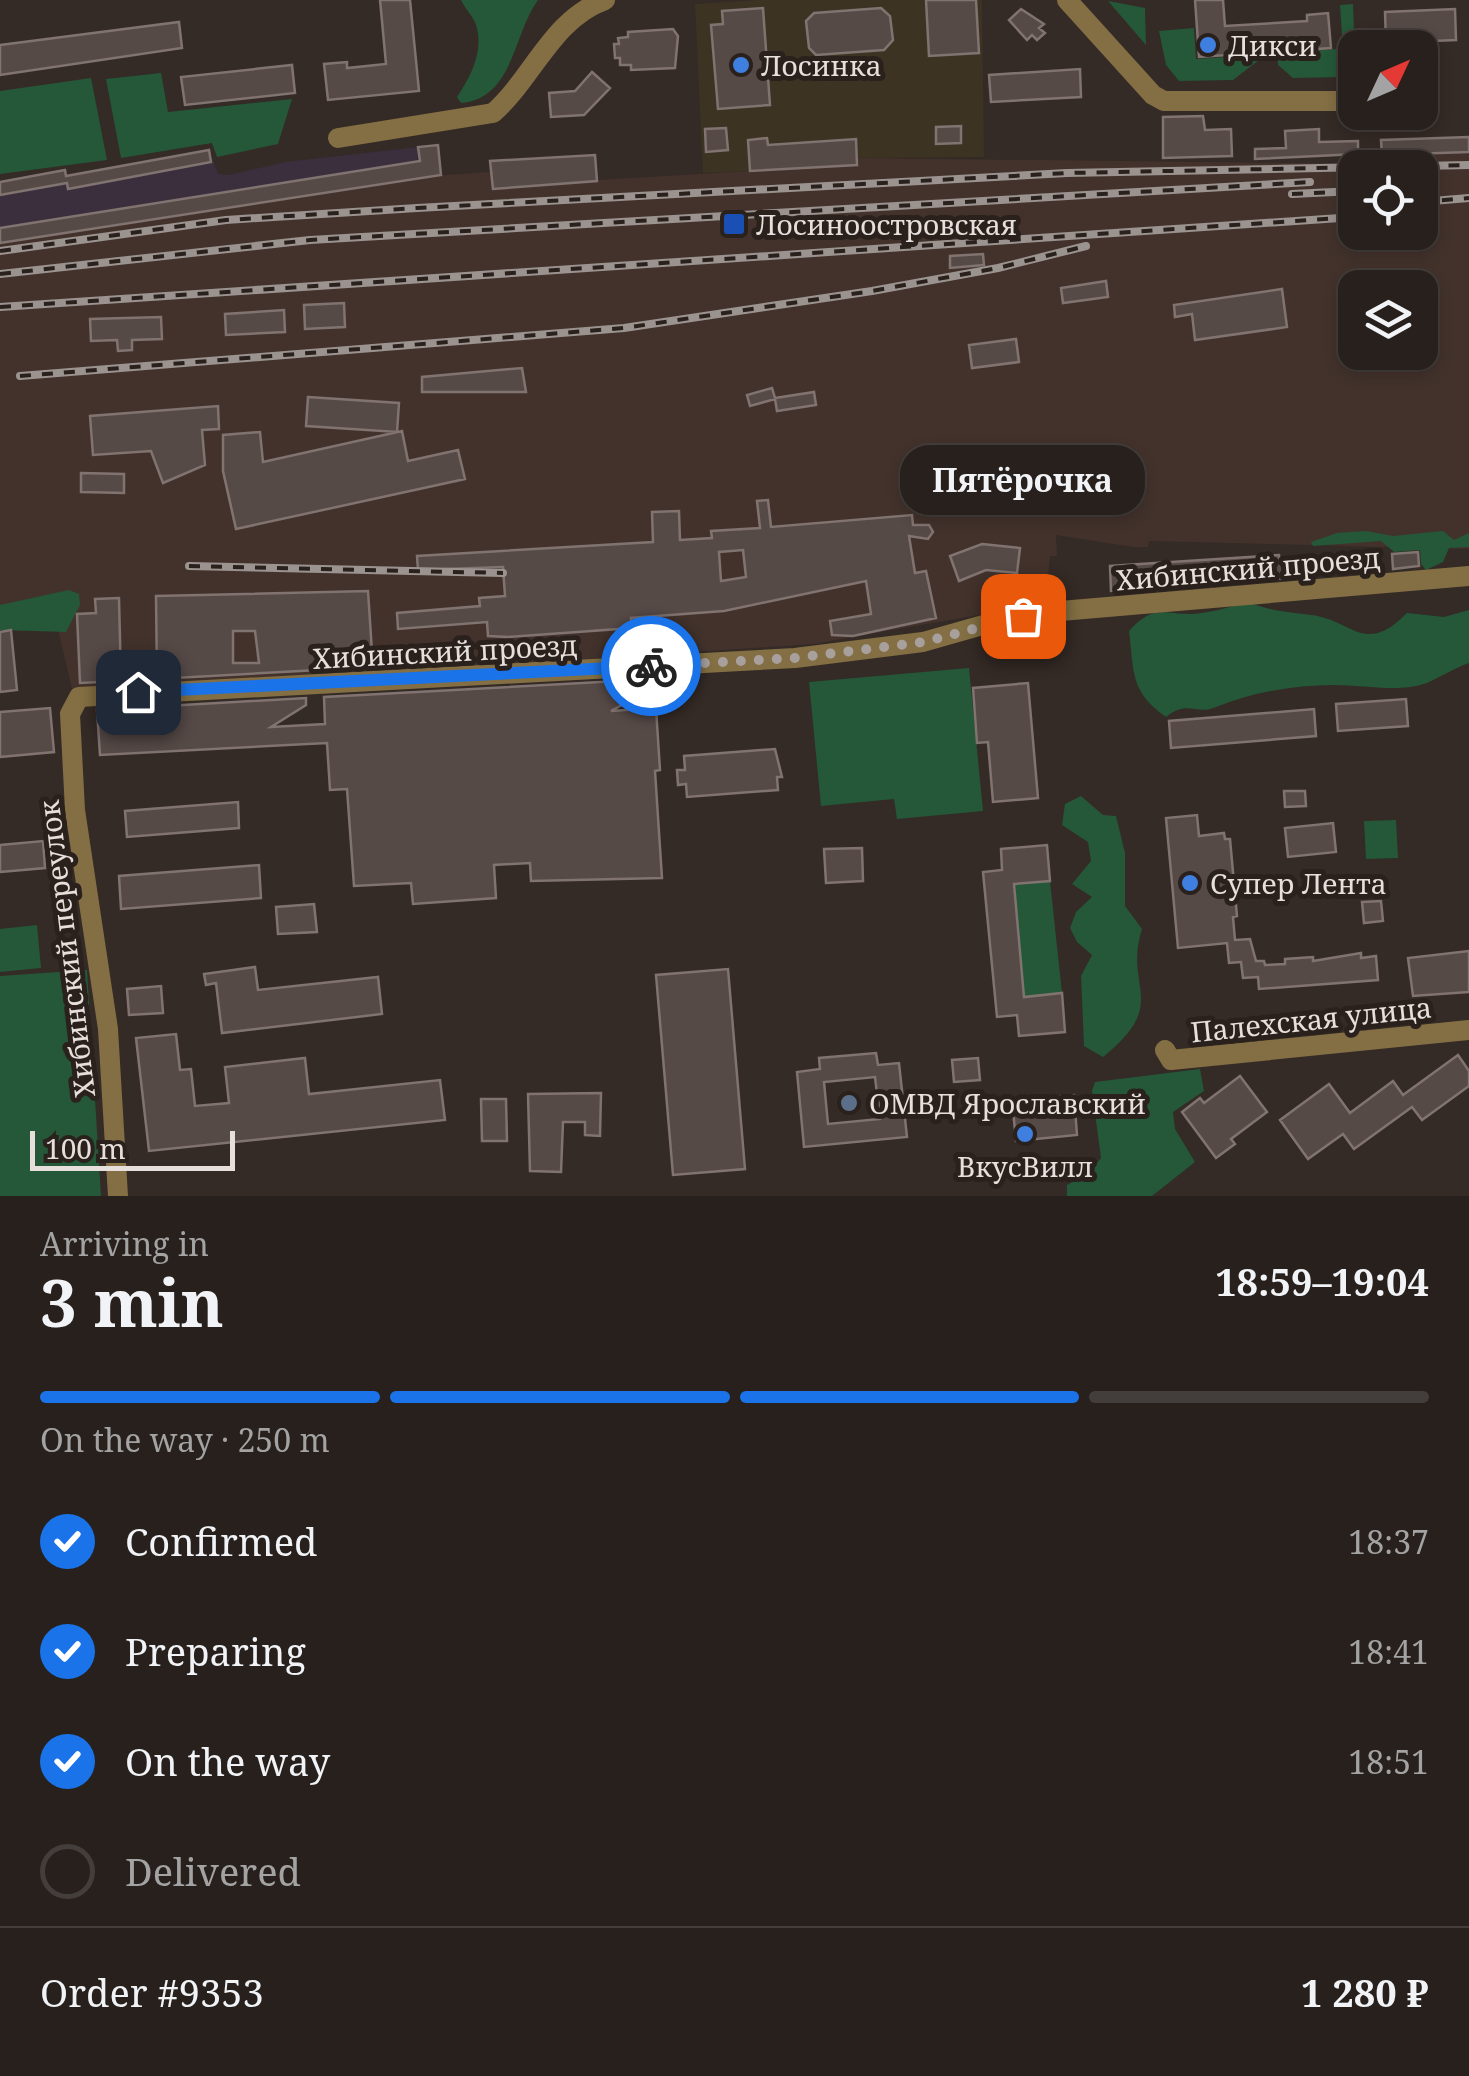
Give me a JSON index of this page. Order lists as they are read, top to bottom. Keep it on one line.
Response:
{"streets":{"street":["Хибинский проезд","Хибинский переулок","Палехская улица"]},"crossings":[["Хибинский проезд","Хибинский переулок"]],"places":{"other":["Дикси","Лосинка","Пятёрочка","Супер Лента","ОМВД Ярославский","ВкусВилл"],"transit":["Лосиноостровская"]},"scale_bar":"100 m","north":"top right","page":{"bubble":"Пятёрочка","scale":"100 m","heading":["3 min","Arriving in","18:59–19:04"],"panel":["Order #9353","1 280 ₽"],"bar":"On the way · 250 m","list":[["Confirmed","18:37"],["Preparing","18:41"],["On the way","18:51"],"Delivered"]}}
